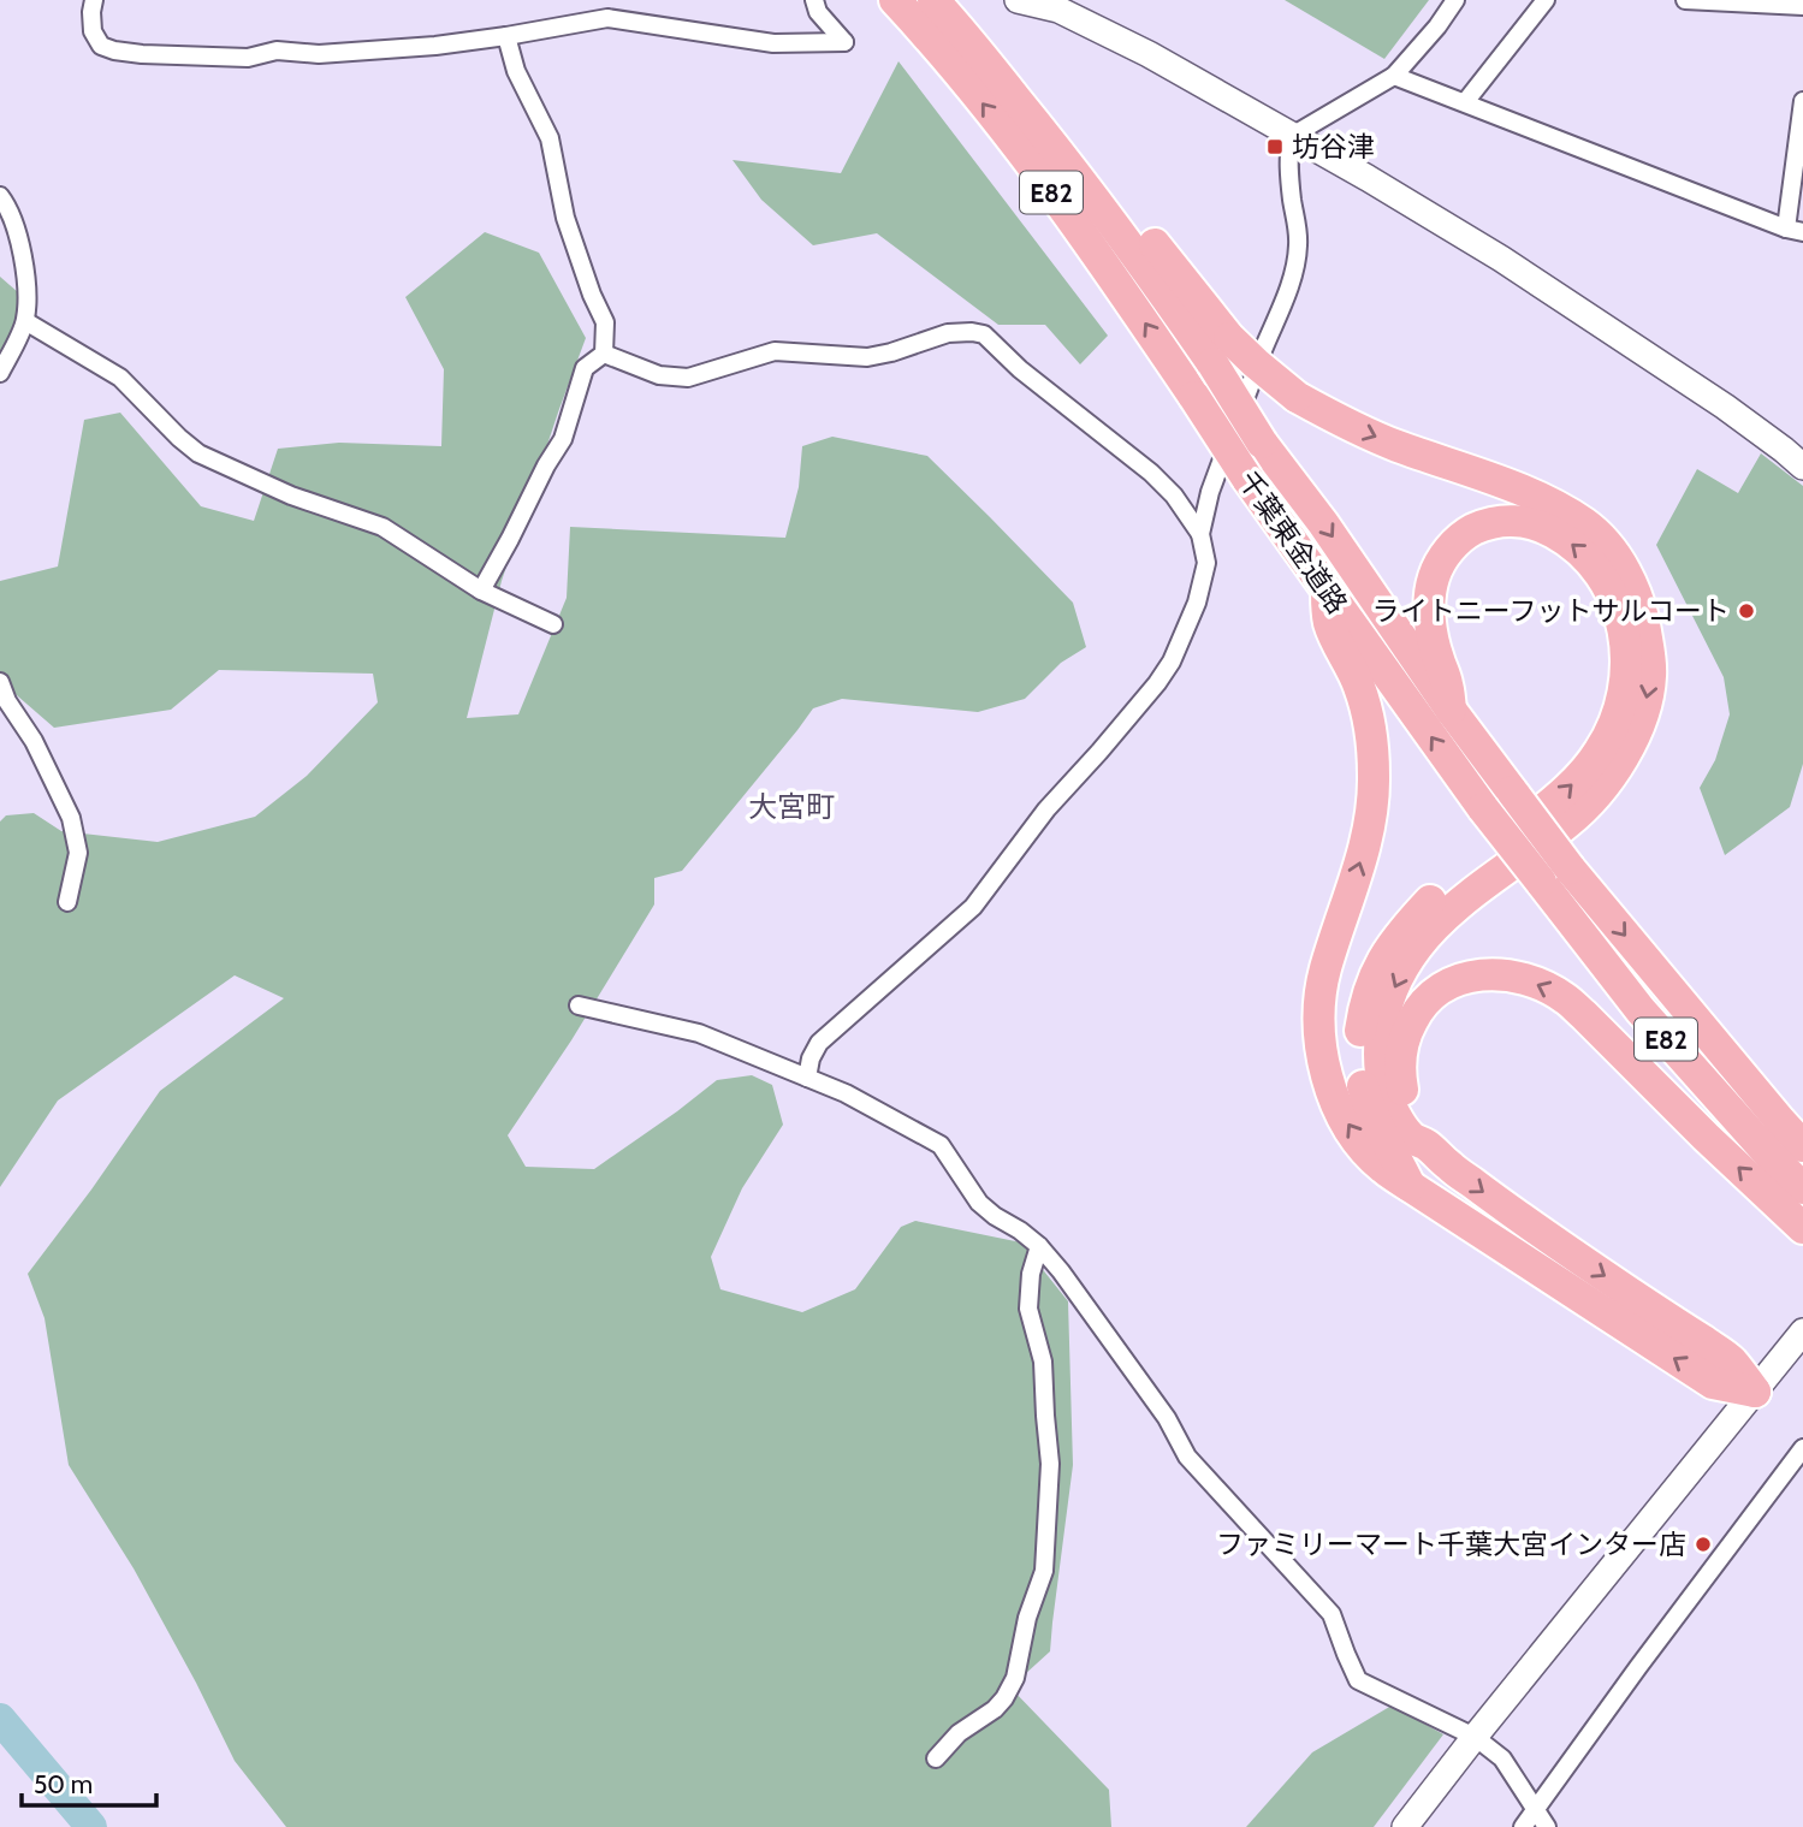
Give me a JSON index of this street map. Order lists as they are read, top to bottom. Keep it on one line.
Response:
{"streets":{"highway":["E82","千葉東金道路"]},"districts":["大宮町"],"places":{"transit":["坊谷津"],"other":["ライトニーフットサルコート","ファミリーマート千葉大宮インター店"]},"scale_bar":"50 m"}
